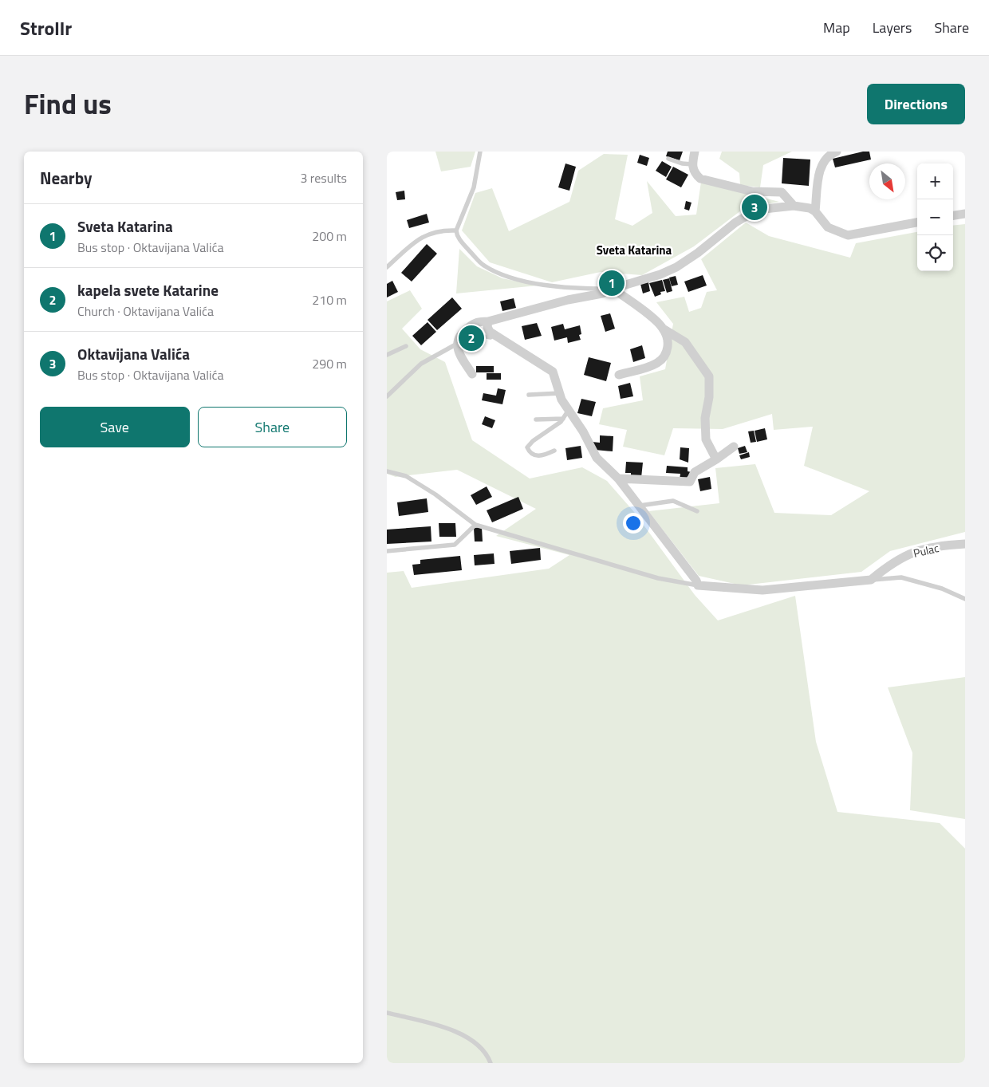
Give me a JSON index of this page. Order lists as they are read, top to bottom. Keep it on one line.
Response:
{"streets":{"street":["Pulac"]},"districts":["Sveta Katarina"],"north":"bottom right","page":{"header":"Strollr","nav":["Map","Layers","Share"],"title":"Find us","buttons":["Directions",["Save","Share"]],"heading":["Nearby","3 results"],"map_buttons":["+","−"],"pins":["3","1","2"],"list":[{"mark":"1","name":"Sveta Katarina","note":"Bus stop · Oktavijana Valića","value":"200 m"},{"mark":"2","name":"kapela svete Katarine","note":"Church · Oktavijana Valića","value":"210 m"},{"mark":"3","name":"Oktavijana Valića","note":"Bus stop · Oktavijana Valića","value":"290 m"}]}}
